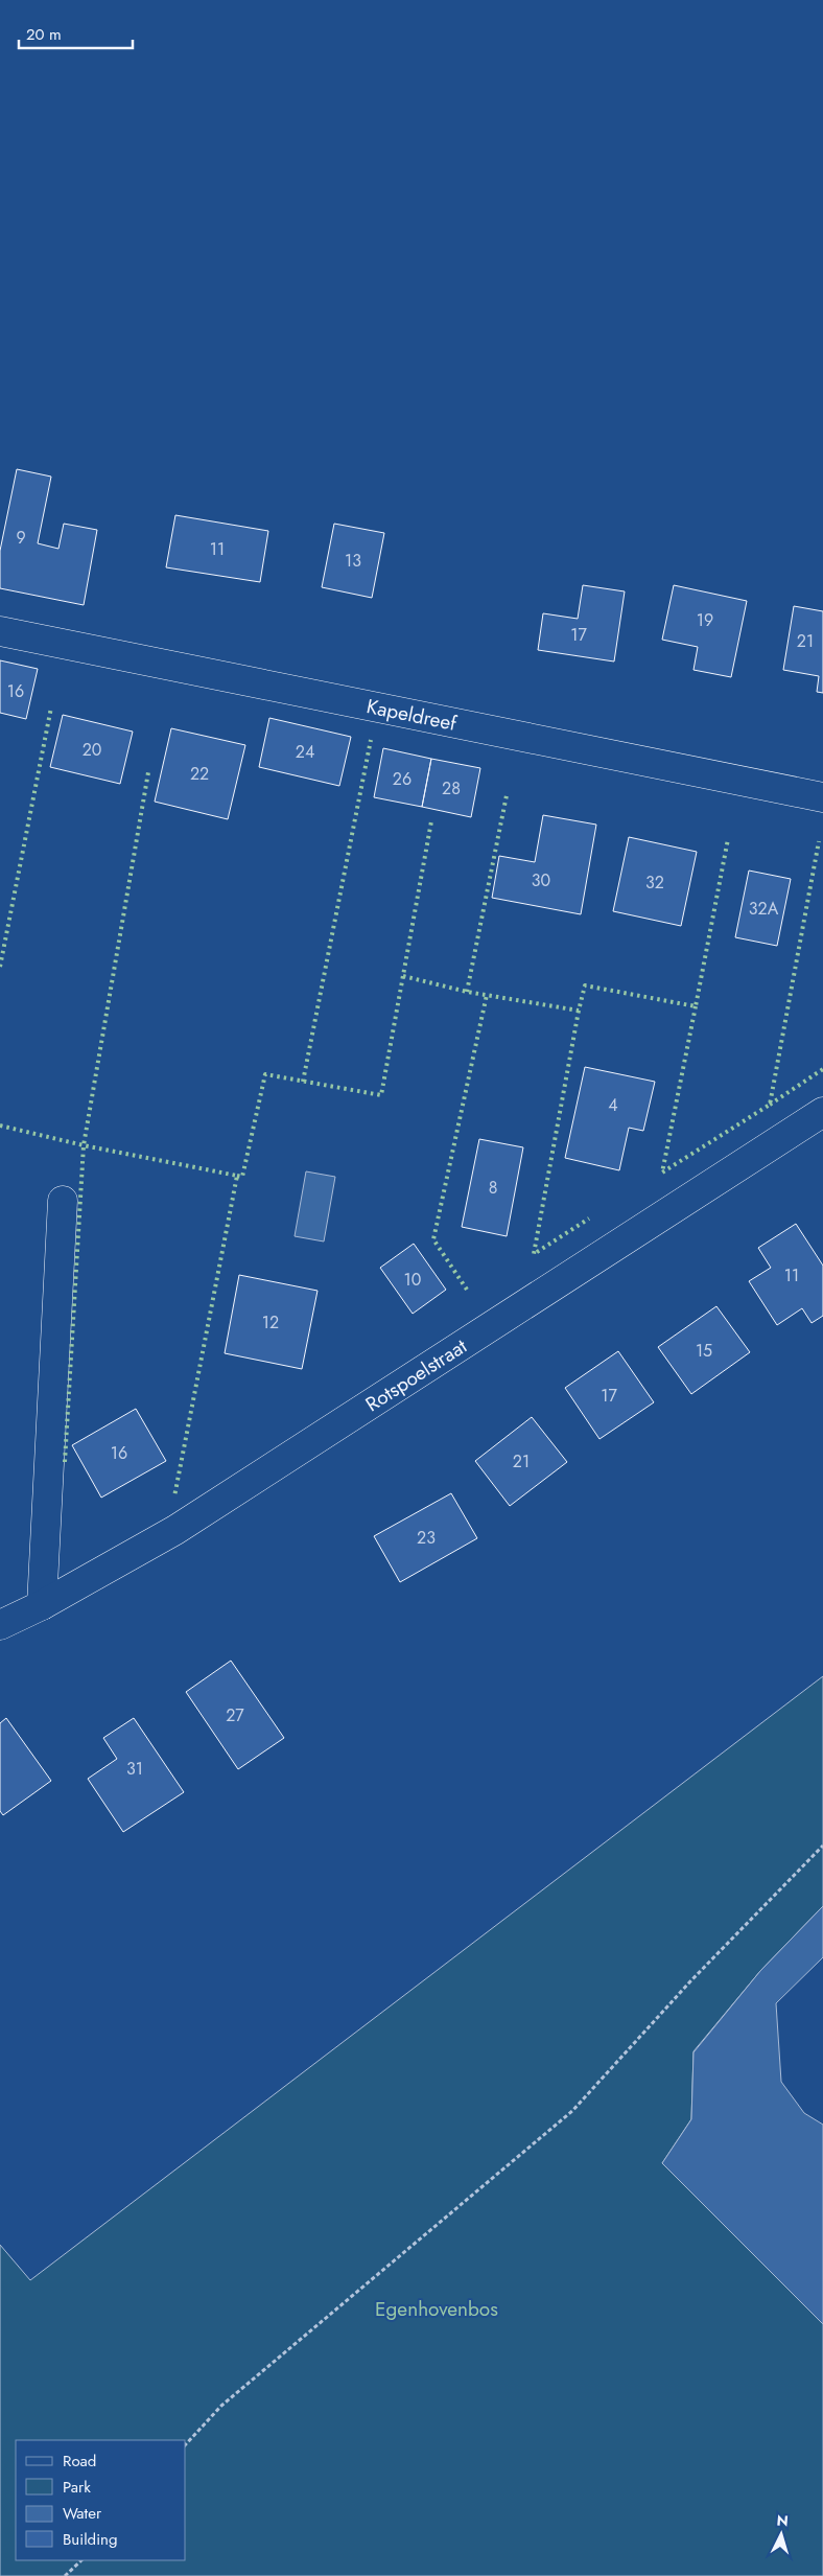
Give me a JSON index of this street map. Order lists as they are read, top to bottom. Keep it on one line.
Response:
{"streets":{"street":["Kapeldreef","Rotspoelstraat"]},"parks":["Egenhovenbos"],"house_numbers":["9","11","13","19","17","21","16","20","24","22","26","28","30","32","32A","4","8","11","10","12","15","17","16","21","23","27","31"],"legend":["Road","Park","Water","Building"],"scale_bar":"20 m","north":"top"}
